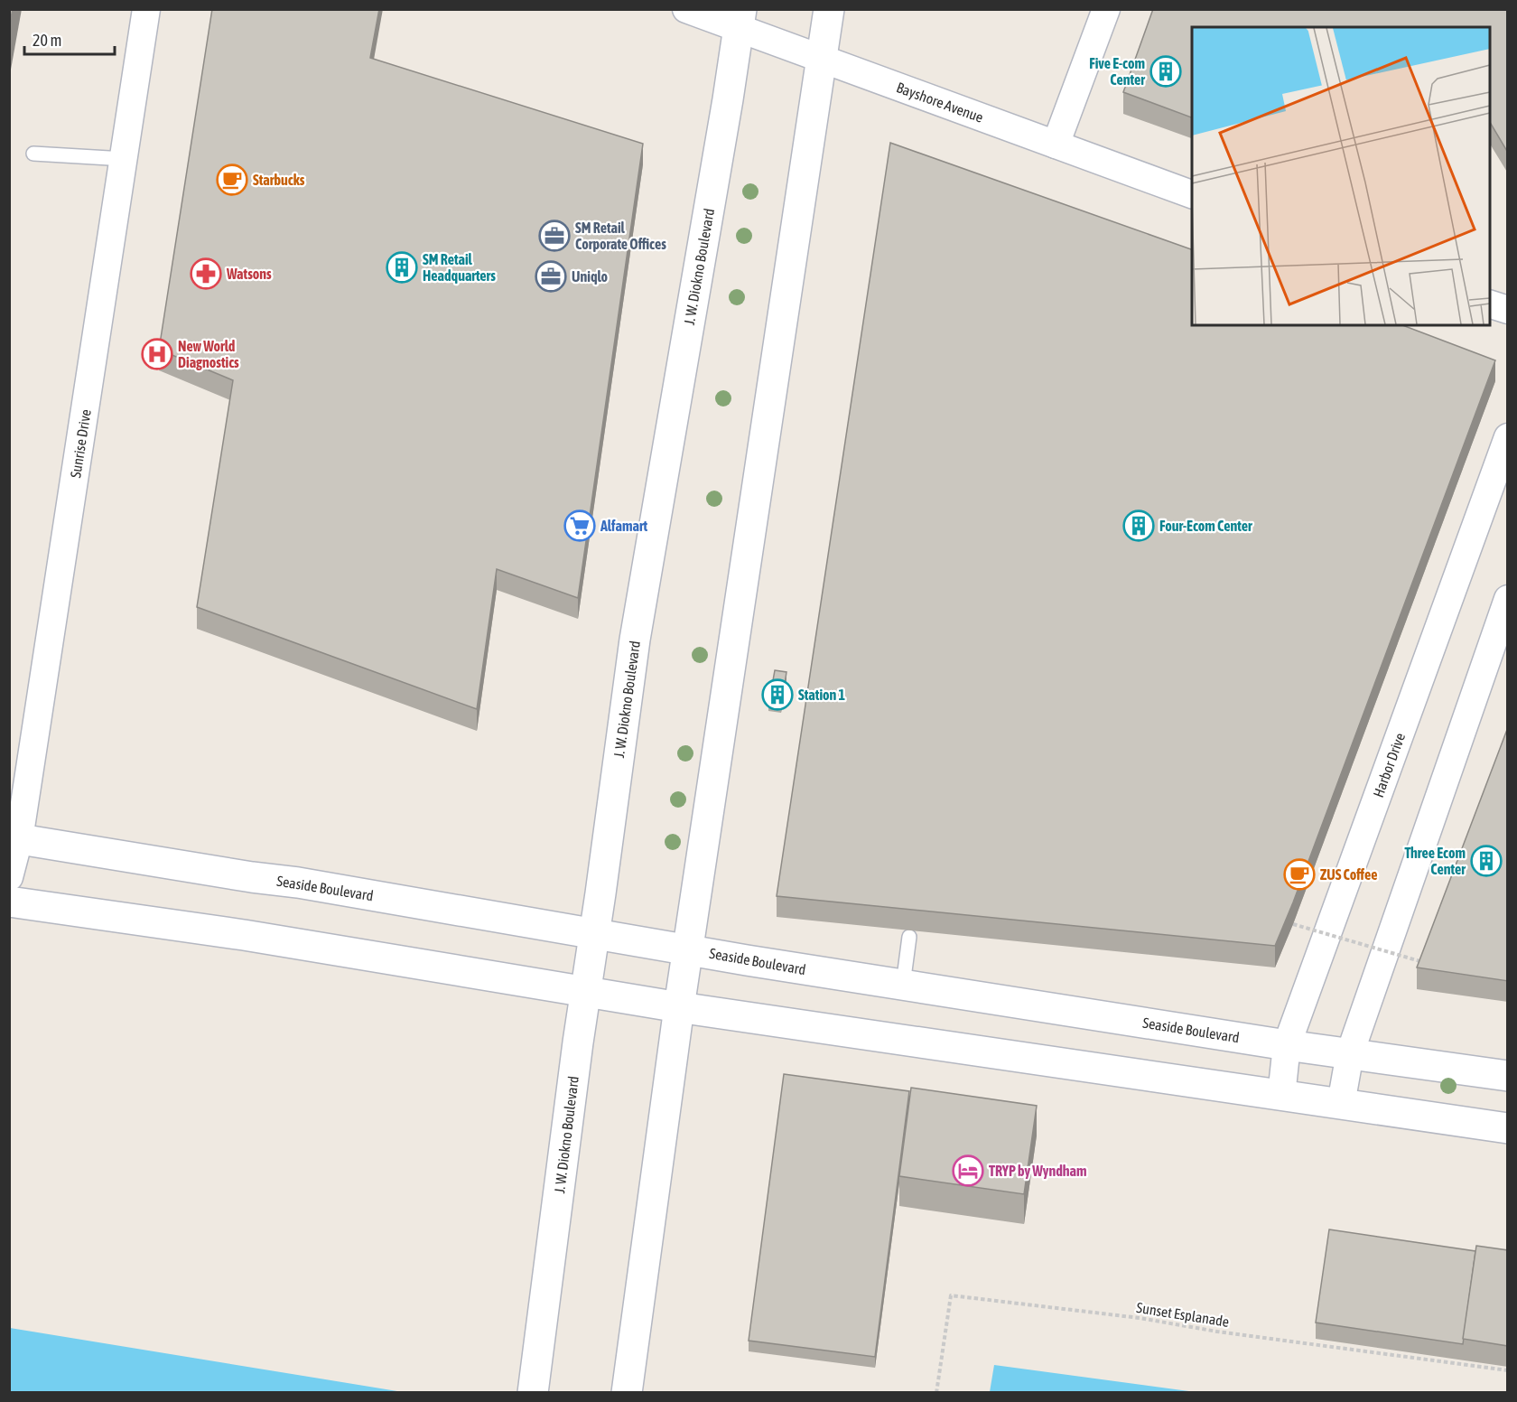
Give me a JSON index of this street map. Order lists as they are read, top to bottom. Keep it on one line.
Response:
{"streets":{"street":["Bayshore Avenue","J. W. Diokno Boulevard","Sunrise Drive","Harbor Drive","Seaside Boulevard"],"path":["Sunset Esplanade"]},"crossings":[["Bayshore Avenue","J. W. Diokno Boulevard"],["J. W. Diokno Boulevard","Seaside Boulevard"],["Sunrise Drive","Seaside Boulevard"],["Harbor Drive","Seaside Boulevard"]],"places":{"building":["Five E-com Center","SM Retail Headquarters","Four-Ecom Center","Station 1","Three Ecom Center"],"cafe":["Starbucks","ZUS Coffee"],"office":["SM Retail Corporate Offices","Uniqlo"],"pharmacy":["Watsons"],"hospital":["New World Diagnostics"],"supermarket":["Alfamart"],"hotel":["TRYP by Wyndham"]},"scale_bar":"20 m"}
